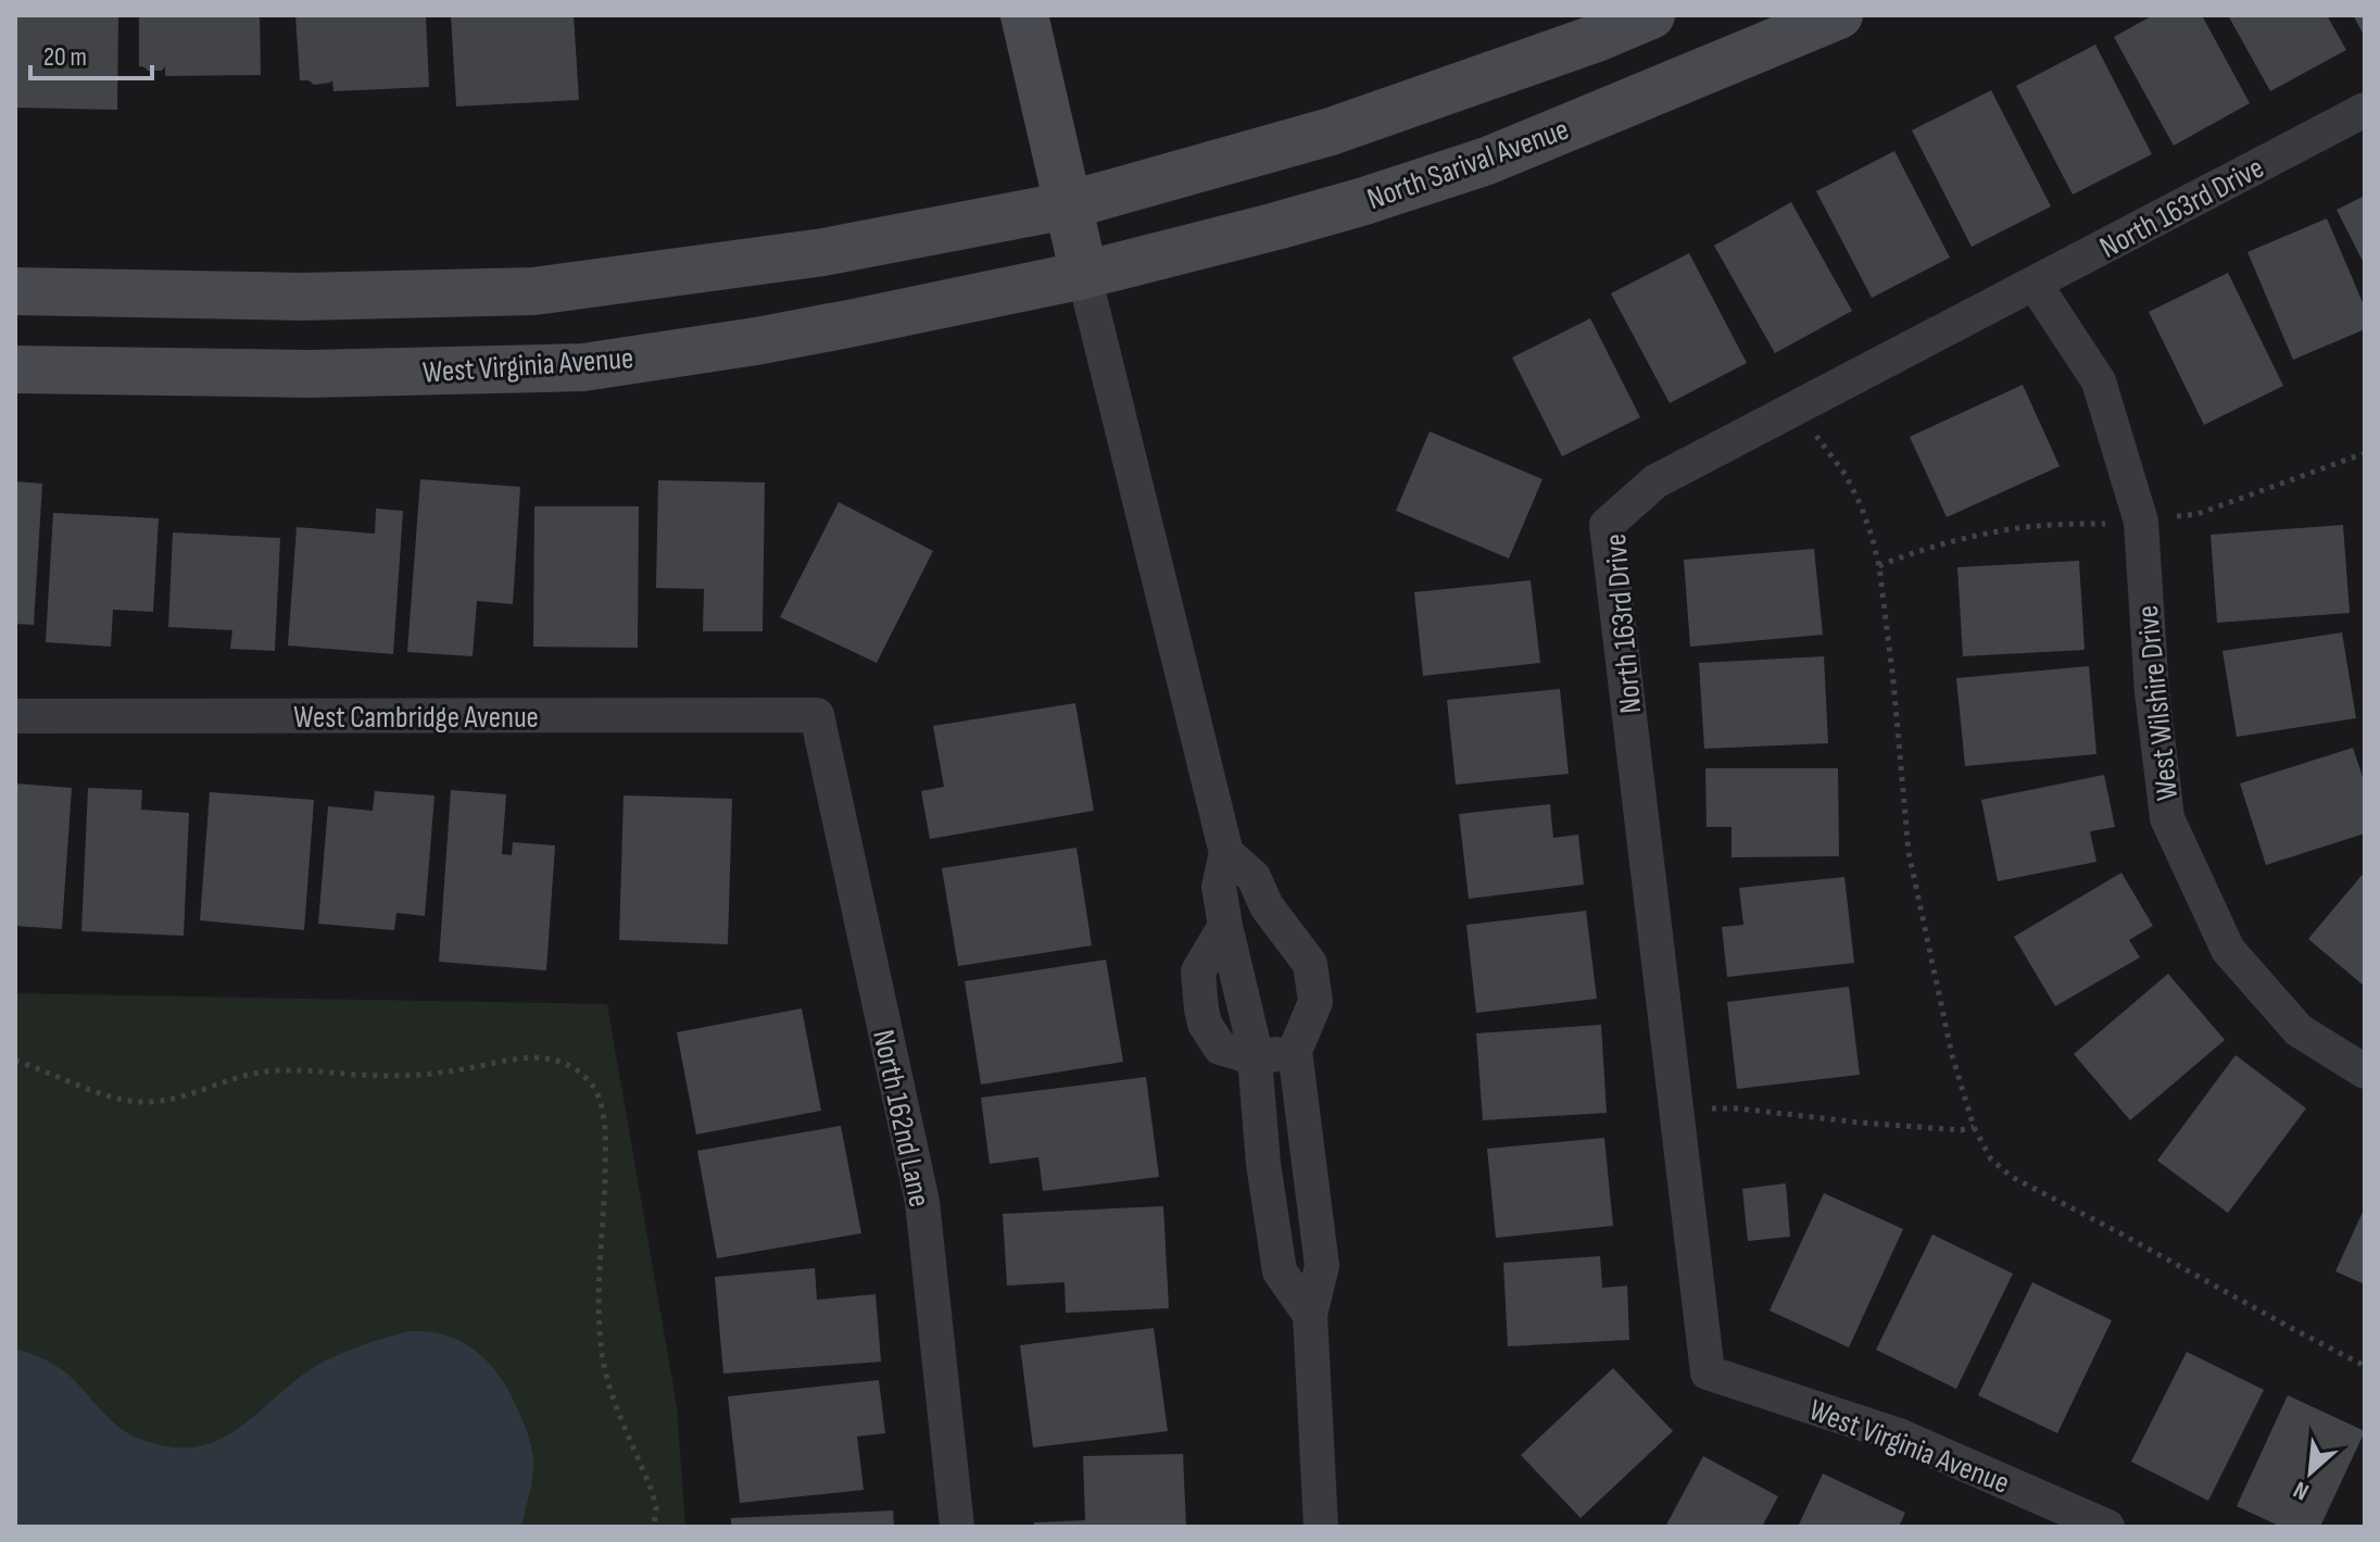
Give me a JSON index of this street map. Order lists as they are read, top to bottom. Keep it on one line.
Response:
{"streets":{"main road":["North Sarival Avenue","West Virginia Avenue"],"street":["North 163rd Drive","West Wilshire Drive","West Cambridge Avenue","North 162nd Lane"]},"crossings":[["North Sarival Avenue","West Virginia Avenue"],["North 163rd Drive","West Virginia Avenue"],["North 163rd Drive","West Wilshire Drive"],["West Cambridge Avenue","North 162nd Lane"]],"scale_bar":"20 m","north":"bottom left"}
